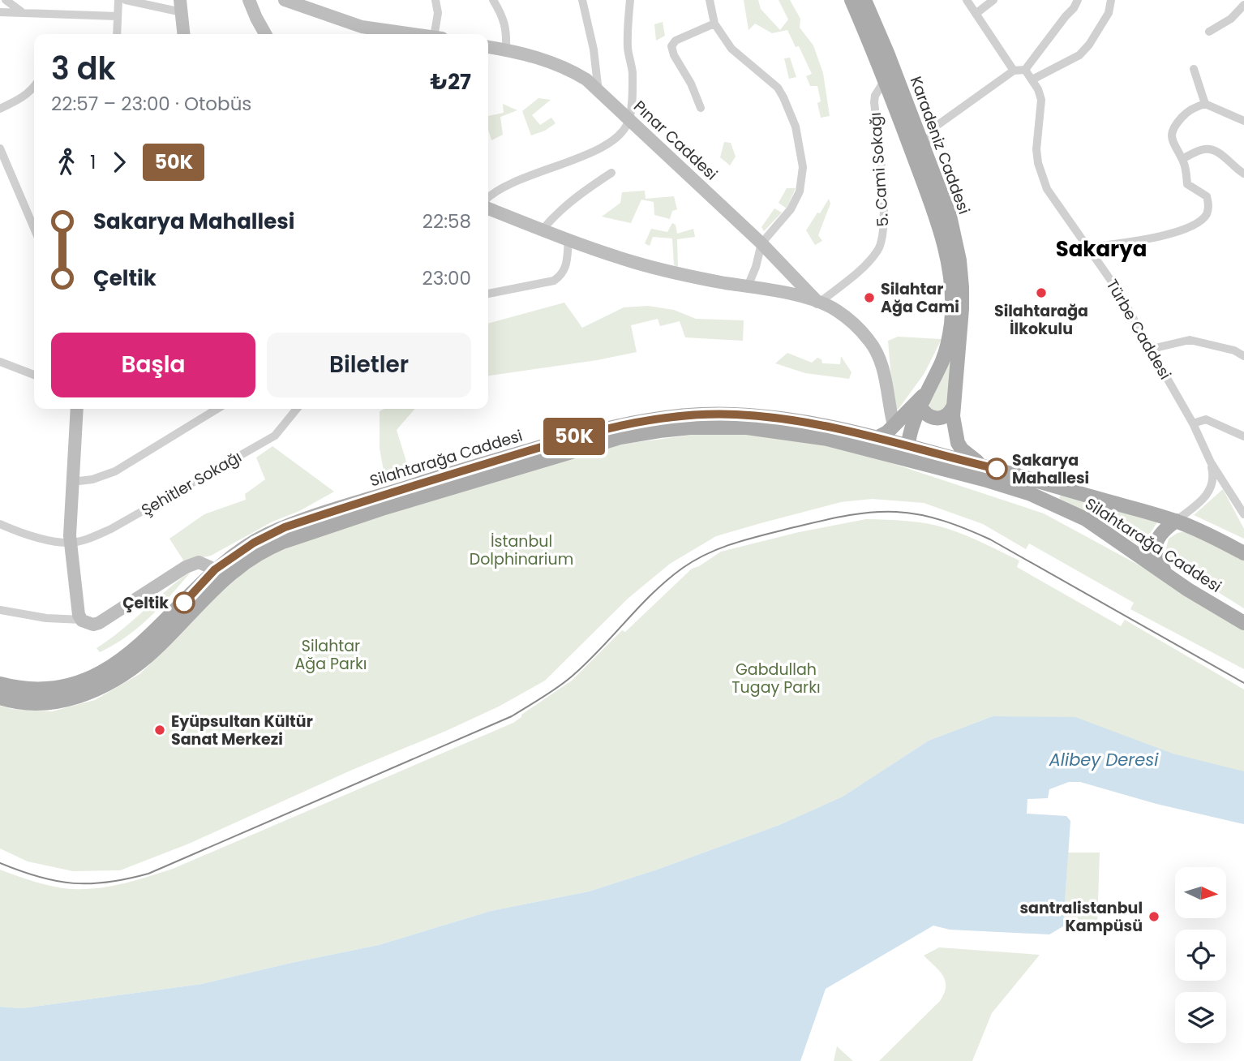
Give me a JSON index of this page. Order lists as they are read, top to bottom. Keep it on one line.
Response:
{"streets":{"main road":["Pınar Caddesi","Karadeniz Caddesi","Silahtarağa Caddesi"],"street":["5. Cami Sokağı","Türbe Caddesi","Şehitler Sokağı"]},"crossings":[["Pınar Caddesi","5. Cami Sokağı"],["Karadeniz Caddesi","5. Cami Sokağı"],["Karadeniz Caddesi","Silahtarağa Caddesi"]],"districts":["Sakarya"],"water":["Alibey Deresi"],"parks":["İstanbul Dolphinarium","Silahtar Ağa Parkı","Gabdullah Tugay Parkı"],"places":["Silahtarağa İlkokulu","Silahtar Ağa Cami","Sakarya Mahallesi","Çeltik","Eyüpsultan Kültür Sanat Merkezi","santralistanbul Kampüsü"],"lines":["bus line 50K"],"north":"right","page":{"on_map":"50K","heading":["3 dk","22:57 – 23:00 · Otobüs","₺27"],"legs":["1","50K"],"list":[{"name":"Sakarya Mahallesi","value":"22:58"},{"name":"Çeltik","value":"23:00"}],"buttons":["Başla","Biletler"]}}
